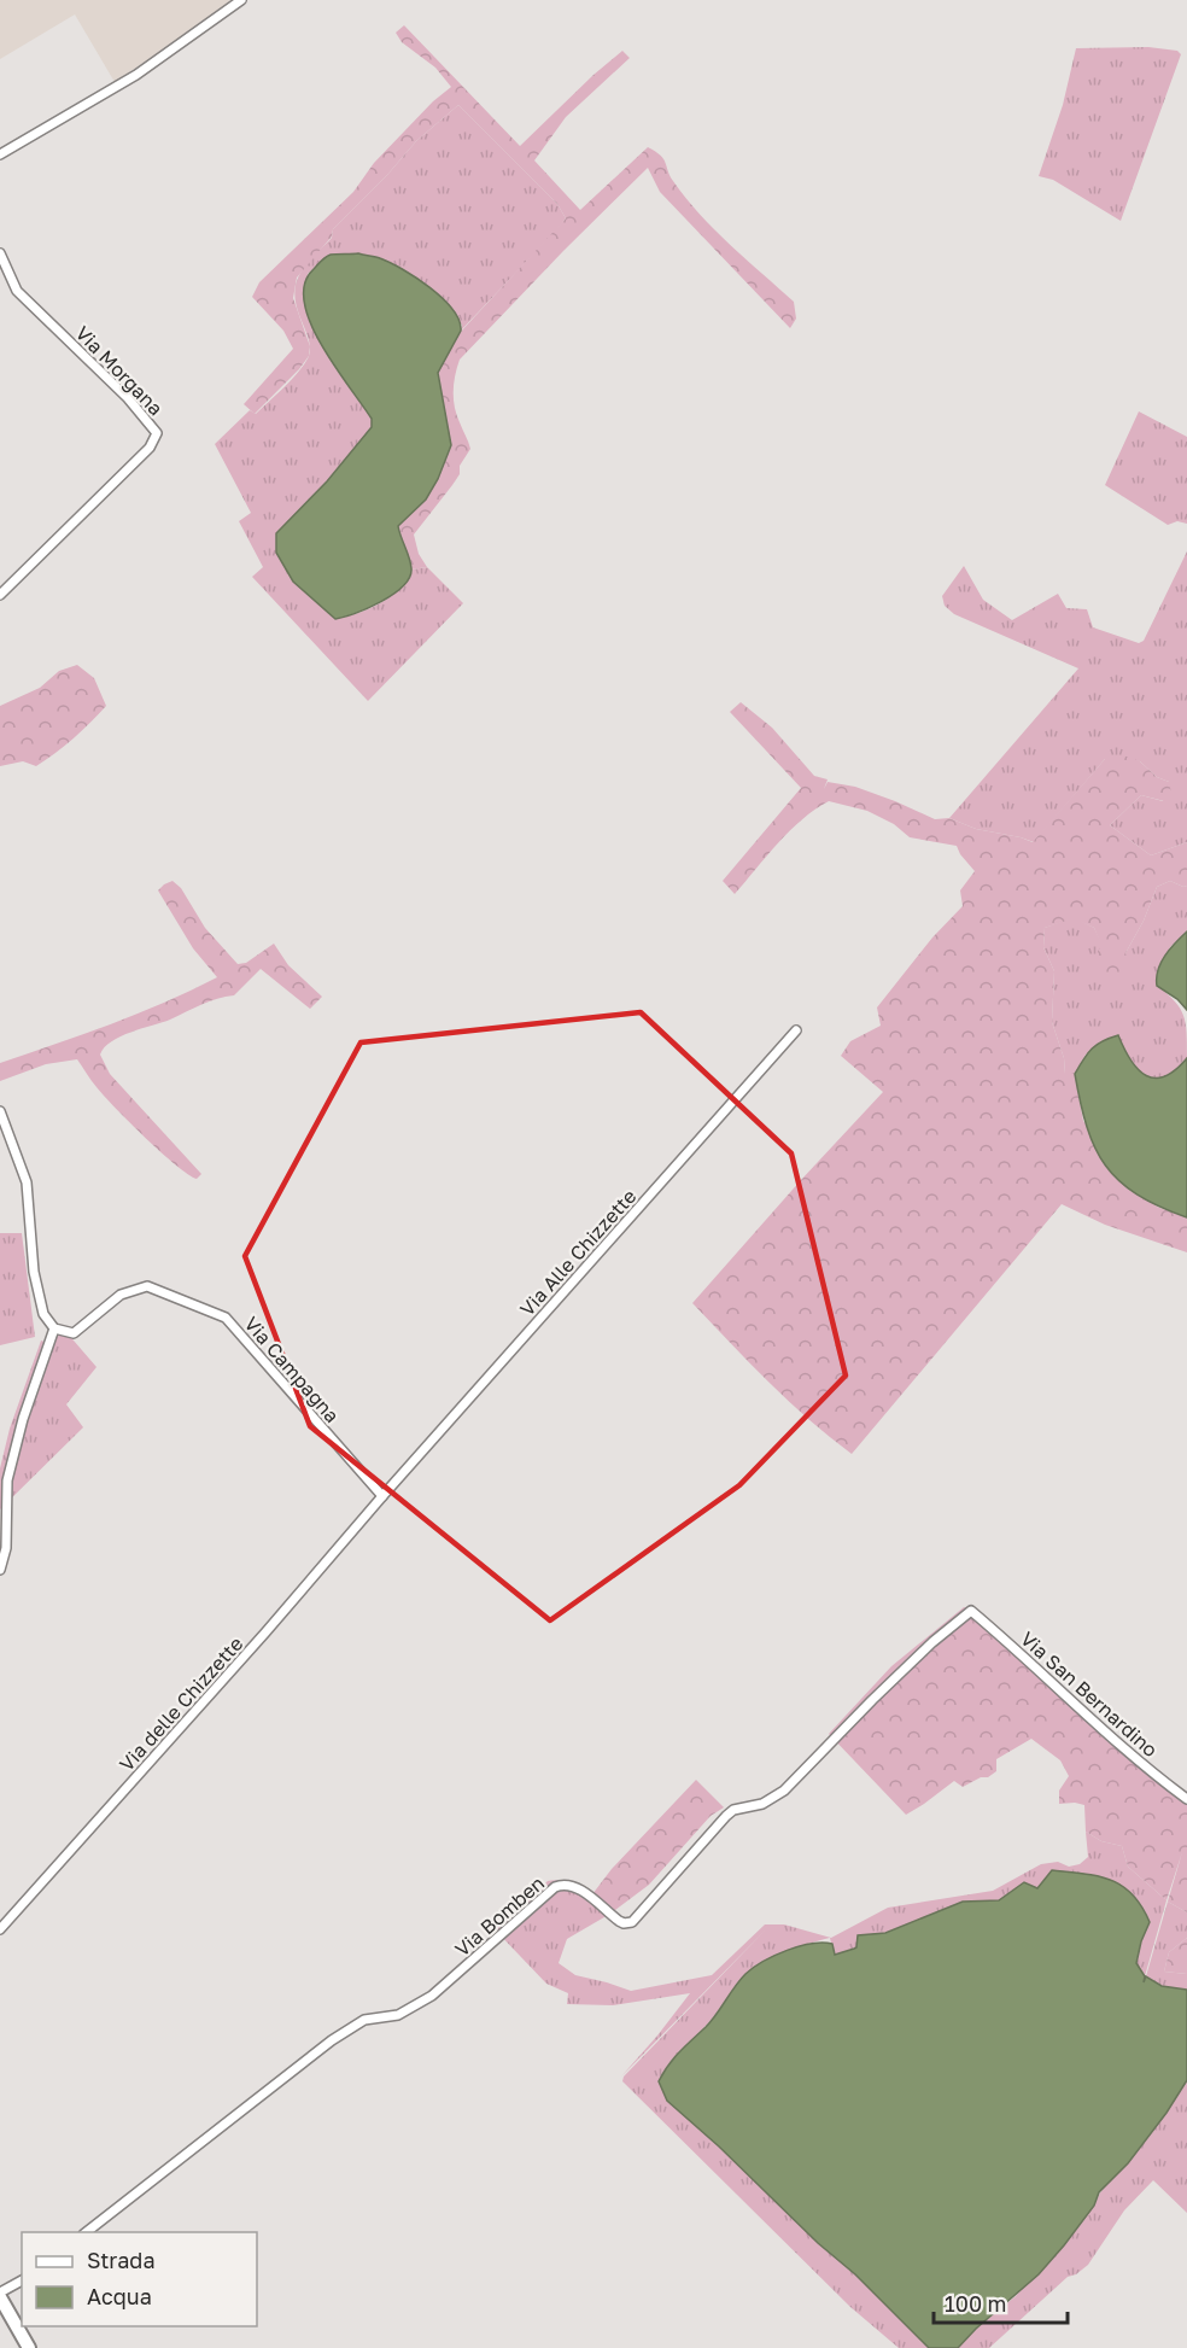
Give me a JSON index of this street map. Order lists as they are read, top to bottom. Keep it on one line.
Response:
{"streets":{"street":["Via Morgana","Via Alle Chizzette","Via Campagna","Via San Bernardino","Via delle Chizzette","Via Bomben"]},"crossings":[["Via Alle Chizzette","Via Campagna"],["Via Alle Chizzette","Via delle Chizzette"],["Via Campagna","Via delle Chizzette"],["Via San Bernardino","Via Bomben"]],"legend":["Strada","Acqua"],"scale_bar":"100 m"}
